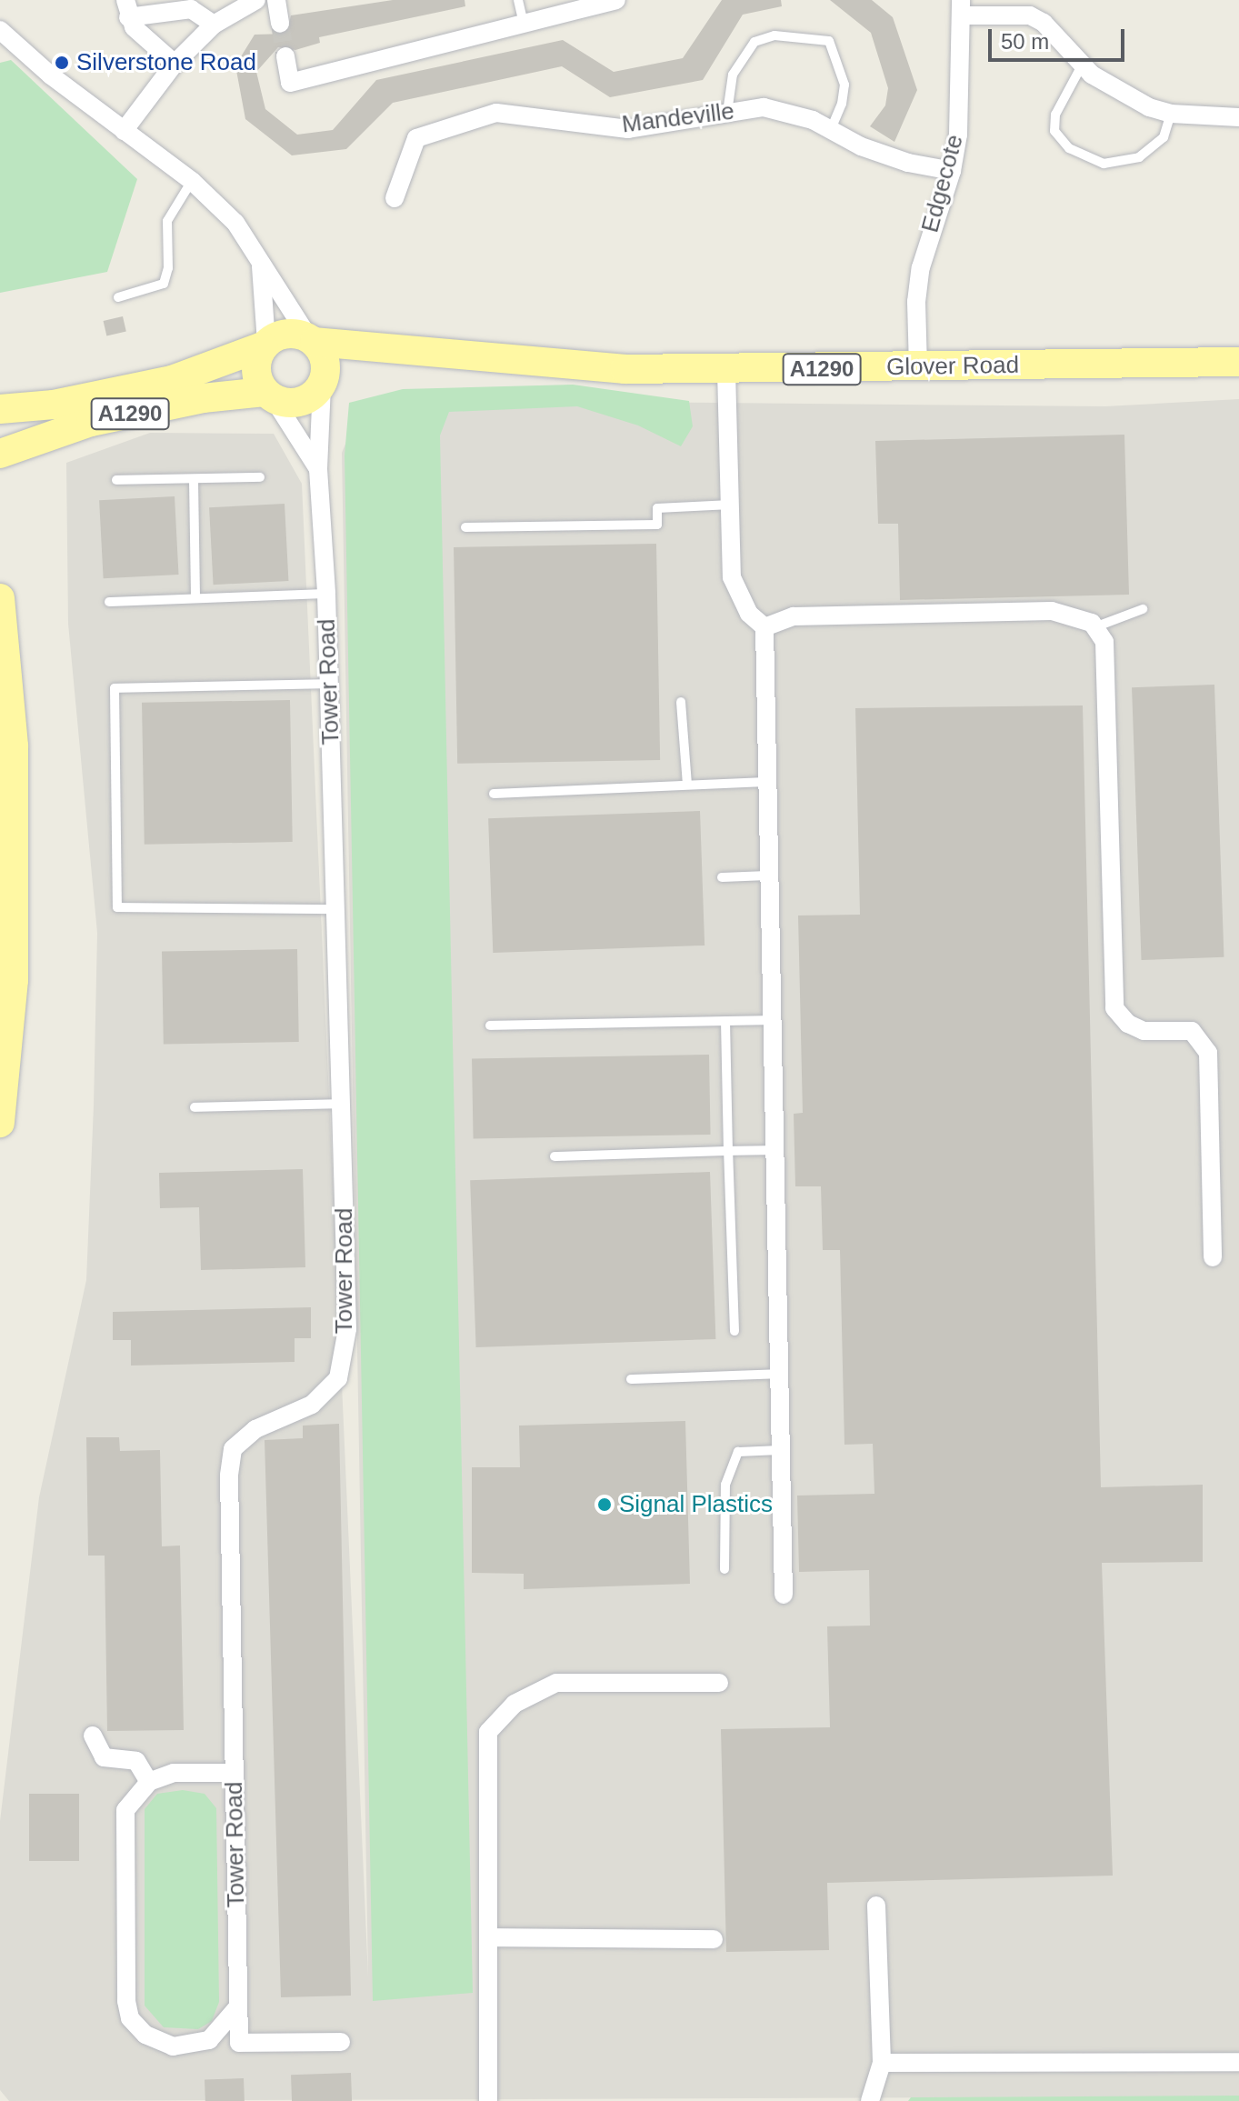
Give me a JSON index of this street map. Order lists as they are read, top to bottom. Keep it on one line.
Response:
{"streets":{"main road":["Glover Road","A1290"],"street":["Mandeville","Edgecote","Tower Road"]},"crossings":[["Mandeville","Edgecote"],["Edgecote","Glover Road"],["Glover Road","A1290"],["Glover Road","Tower Road"],["A1290","Tower Road"]],"places":["Silverstone Road","Signal Plastics"],"scale_bar":"50 m"}
